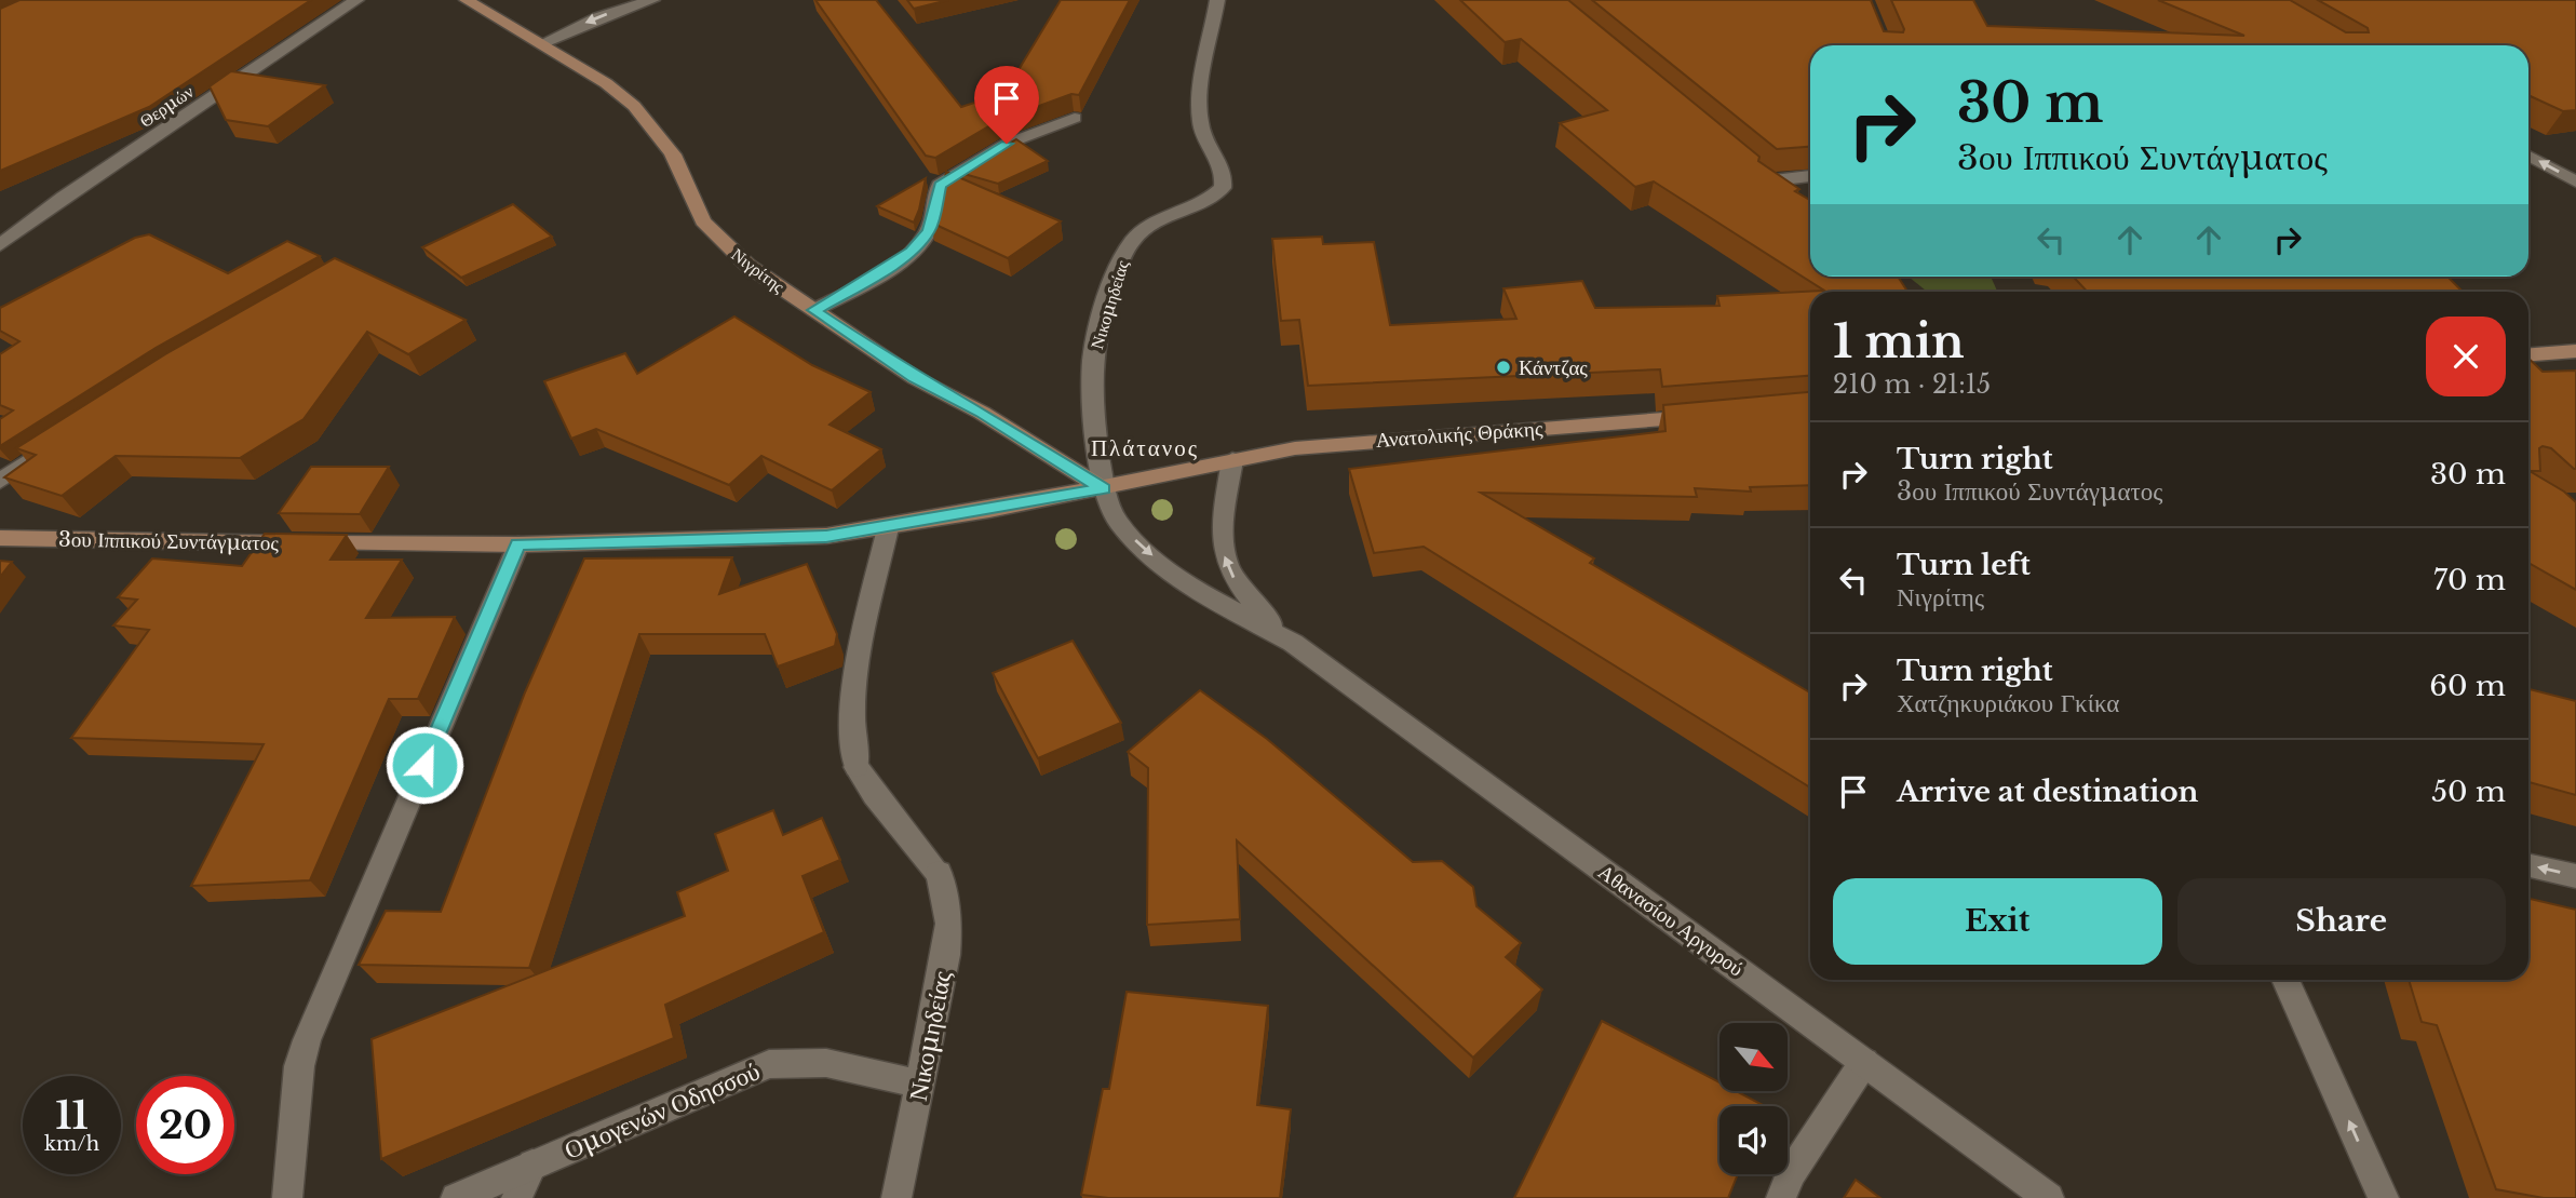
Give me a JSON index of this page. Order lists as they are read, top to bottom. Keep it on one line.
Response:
{"streets":{"street":["Θερμών","Νιγρίτης","Νικομηδείας","Ανατολικής Θράκης","3ου Ιππικού Συντάγματος","Αθανασίου Αργυρού","Ομογενών Οδησσού"]},"crossings":[["Νιγρίτης","Νικομηδείας"],["Νιγρίτης","Ανατολικής Θράκης"],["Νιγρίτης","3ου Ιππικού Συντάγματος"],["Νιγρίτης","Αθανασίου Αργυρού"],["Νικομηδείας","Ανατολικής Θράκης"],["Νικομηδείας","3ου Ιππικού Συντάγματος"],["Νικομηδείας","Αθανασίου Αργυρού"],["Νικομηδείας","Ομογενών Οδησσού"],["Ανατολικής Θράκης","3ου Ιππικού Συντάγματος"],["Ανατολικής Θράκης","Αθανασίου Αργυρού"],["3ου Ιππικού Συντάγματος","Αθανασίου Αργυρού"]],"districts":["Πλάτανος"],"places":["Κάντζας"],"north":"bottom right","page":{"turn":["30 m","3ου Ιππικού Συντάγματος"],"heading":["1 min","210 m · 21:15"],"list":[{"name":"Turn right","note":"3ου Ιππικού Συντάγματος","value":"30 m"},{"name":"Turn left","note":"Νιγρίτης","value":"70 m"},{"name":"Turn right","note":"Χατζηκυριάκου Γκίκα","value":"60 m"},{"name":"Arrive at destination","value":"50 m"}],"buttons":["Exit","Share"],"speed":"11 km/h","limit":"20"}}
